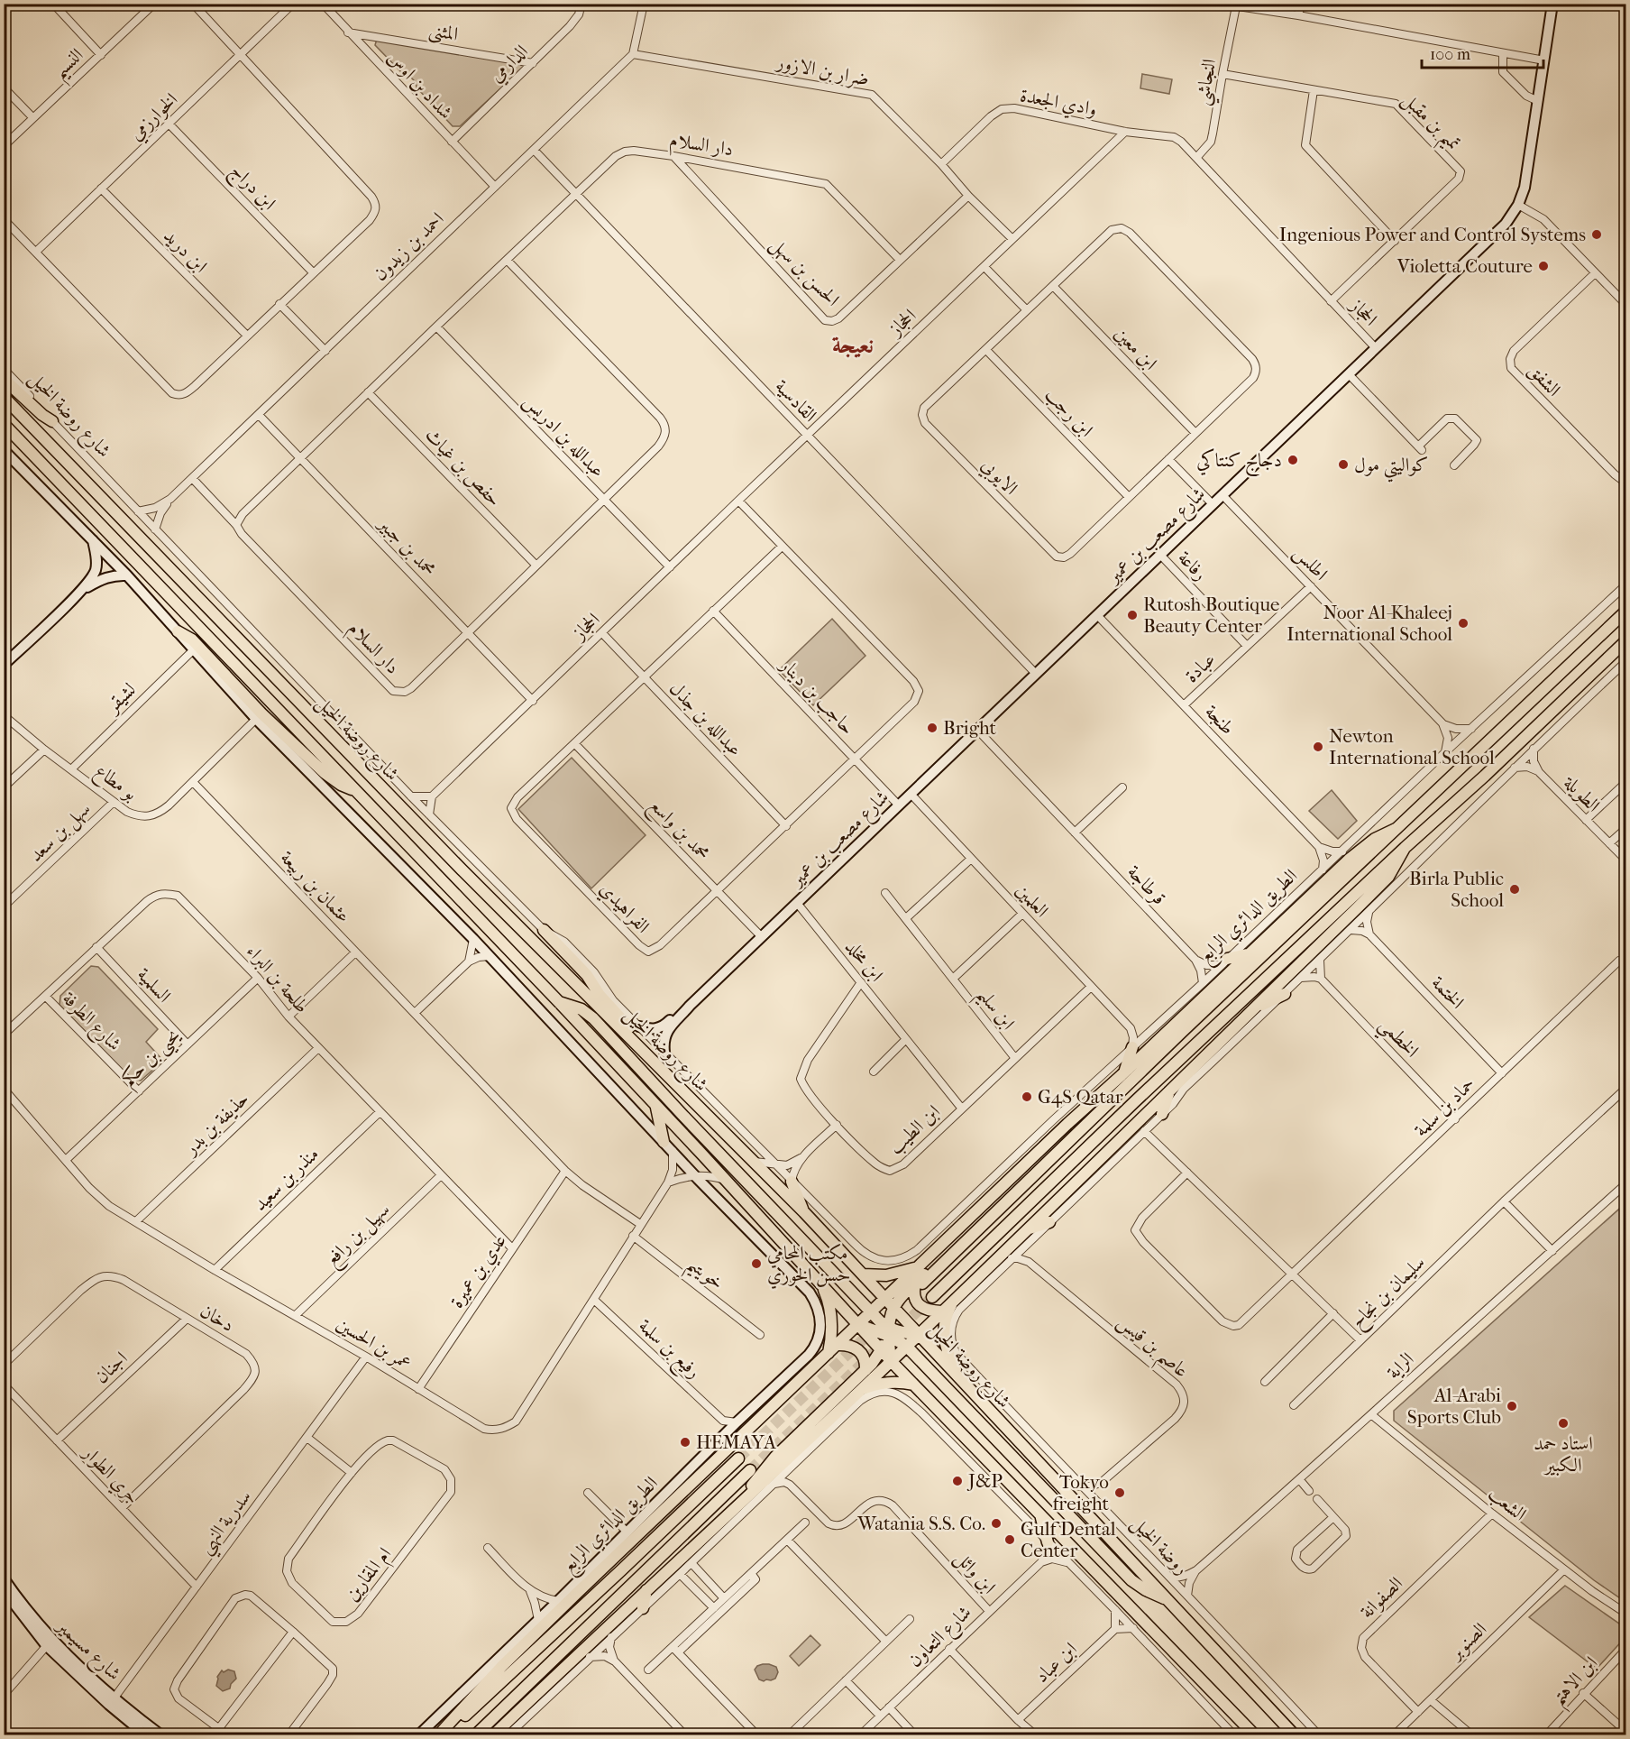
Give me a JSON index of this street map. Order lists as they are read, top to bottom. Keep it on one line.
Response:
{"streets":{"main road":["شارع روضة الخيل","الطريق الدائري الرابع"],"street":["المثنى","النسيم","الدارمي","ضرار بن الازور","النجاشي","شداد بن اوس","وادي الجعدة","الخوارزمي","تميم بن مقبل","دار السلام","ابن دراج","احمد بن زيدون","ابن دريد","الحسن بن سهل","الحجاز","ابن معين","الشفق","القادسية","ابن رجب","عبدالله بن ادريس","حفص بن غياث","الايوبي","شارع مصعب بن عمير","محمد بن جبير","اطلس","رفاعة","عبادة","حاجب بن دينار","لشيقر","عبدالله بن جذل","طنجة","بو مطاع","الطويلة","محمد بن واسع","سهل بن سعد","قرطاجة","عثمان بن ربيعة","العلمين","الفراهيدي","ابن مخلد","طلحة بن البراء","السلمية","الختمة","ابن سليم","شارع الطرفة","الخطمي","يحيى بن حكم","حماد بن سلمة","حذيفة بن بدر","ابن الطيب","منذر بن سعيد","سهيل بن رافع","عدي بن عميرة","خويتيم","سليمان بن نجاح","دخان","عمر بن الحسين","عاصم بن قيس","رفيع بن سلمة","الراية","اجنان","جري الطوار","الشعب","سدرية النهي","روضة الخيل","ابن وائل","ام المقارين","الصفوانة","شارع التعاون","الصنوبر","شارع مسيمير","ابن عباد","ابن الاهتم"]},"crossings":[["المثنى","الدارمي"],["المثنى","شداد بن اوس"],["الدارمي","شداد بن اوس"],["ضرار بن الازور","وادي الجعدة"],["ضرار بن الازور","احمد بن زيدون"],["ضرار بن الازور","الحسن بن سهل"],["ضرار بن الازور","الحجاز"],["النجاشي","تميم بن مقبل"],["النجاشي","الحجاز"],["شداد بن اوس","احمد بن زيدون"],["وادي الجعدة","الحجاز"],["الخوارزمي","ابن دراج"],["الخوارزمي","ابن دريد"],["تميم بن مقبل","الحجاز"],["دار السلام","الحسن بن سهل"],["دار السلام","القادسية"],["دار السلام","عبدالله بن ادريس"],["دار السلام","حفص بن غياث"],["دار السلام","محمد بن جبير"],["احمد بن زيدون","القادسية"],["احمد بن زيدون","شارع روضة الخيل"],["احمد بن زيدون","محمد بن جبير"],["الحجاز","القادسية"],["الحجاز","عبدالله بن ادريس"],["الحجاز","شارع مصعب بن عمير"],["الحجاز","محمد بن جبير"],["الحجاز","عبدالله بن جذل"],["الحجاز","الفراهيدي"],["ابن معين","الايوبي"],["القادسية","شارع مصعب بن عمير"],["ابن رجب","الايوبي"],["شارع روضة الخيل","شارع مصعب بن عمير"],["شارع روضة الخيل","الطريق الدائري الرابع"],["شارع مصعب بن عمير","اطلس"],["شارع مصعب بن عمير","رفاعة"],["شارع مصعب بن عمير","حاجب بن دينار"],["شارع مصعب بن عمير","طنجة"],["شارع مصعب بن عمير","محمد بن واسع"],["شارع مصعب بن عمير","قرطاجة"],["شارع مصعب بن عمير","العلمين"],["شارع مصعب بن عمير","ابن مخلد"],["اطلس","عبادة"],["رفاعة","عبادة"],["عبادة","طنجة"],["حاجب بن دينار","الفراهيدي"],["لشيقر","بو مطاع"],["عبدالله بن جذل","الفراهيدي"],["بو مطاع","سهل بن سعد"],["بو مطاع","عثمان بن ربيعة"],["محمد بن واسع","الفراهيدي"],["قرطاجة","الطريق الدائري الرابع"],["عثمان بن ربيعة","عدي بن عميرة"],["عثمان بن ربيعة","عمر بن الحسين"],["العلمين","ابن سليم"],["العلمين","ابن الطيب"],["ابن مخلد","ابن الطيب"],["طلحة بن البراء","السلمية"],["طلحة بن البراء","شارع الطرفة"],["طلحة بن البراء","يحيى بن حكم"],["طلحة بن البراء","حذيفة بن بدر"],["طلحة بن البراء","منذر بن سعيد"],["طلحة بن البراء","سهيل بن رافع"],["طلحة بن البراء","عدي بن عميرة"],["السلمية","يحيى بن حكم"],["الختمة","حماد بن سلمة"],["ابن سليم","ابن الطيب"],["شارع الطرفة","يحيى بن حكم"],["الخطمي","حماد بن سلمة"],["يحيى بن حكم","عمر بن الحسين"],["حذيفة بن بدر","عمر بن الحسين"],["منذر بن سعيد","عمر بن الحسين"],["سهيل بن رافع","عمر بن الحسين"],["عدي بن عميرة","عمر بن الحسين"],["خويتيم","عمر بن الحسين"],["دخان","اجنان"],["دخان","جري الطوار"],["عمر بن الحسين","رفيع بن سلمة"],["عمر بن الحسين","سدرية النهي"],["عاصم بن قيس","روضة الخيل"],["الراية","الشعب"],["الراية","روضة الخيل"],["اجنان","جري الطوار"],["جري الطوار","سدرية النهي"],["الشعب","الصفوانة"],["الشعب","الصنوبر"],["سدرية النهي","شارع مسيمير"],["ابن وائل","شارع التعاون"],["الصفوانة","الصنوبر"]],"districts":["نعيجة"],"places":["Ingenious Power and Control Systems","Violetta Couture","دجاج كنتاكي","كواليتي مول","Rutosh Boutique Beauty Center","Noor Al-Khaleej International School","Bright","Newton International School","Birla Public School","G4S Qatar","مكتب المحامي حسن الخوري","Al-Arabi Sports Club","استاد حمد الكبير","HEMAYA","J&P","Tokyo freight","Watania S.S. Co.","Gulf Dental Center"],"scale_bar":"100 m"}
